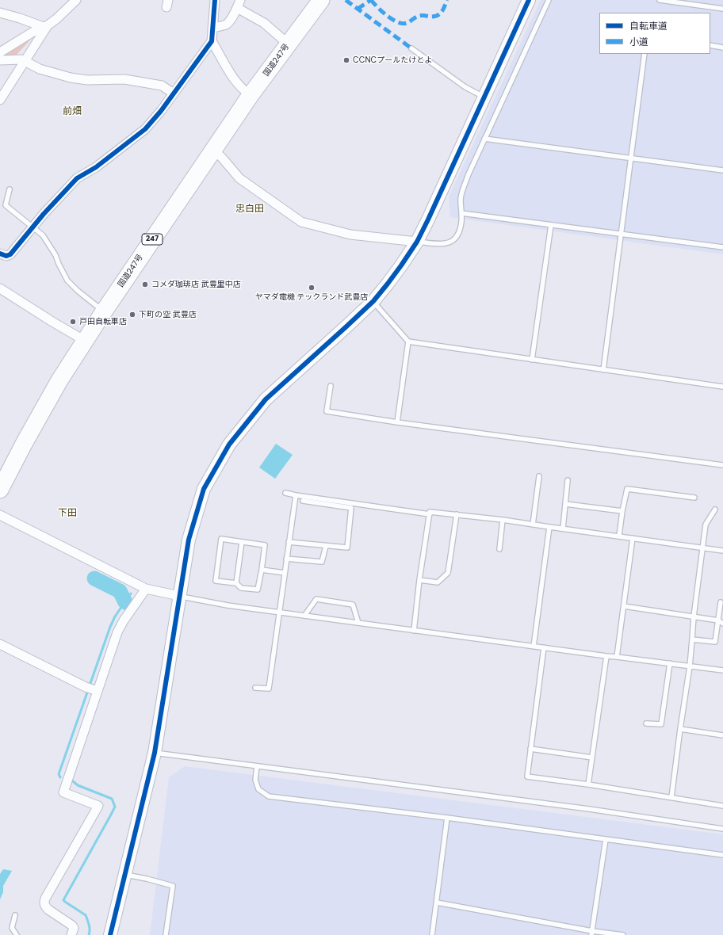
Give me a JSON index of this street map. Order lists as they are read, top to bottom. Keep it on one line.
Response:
{"streets":{"highway":["国道247号","247"]},"districts":["前畑","忠白田","下田"],"places":["CCNCプールたけとよ","コメダ珈琲店 武豊里中店","ヤマダ電機 テックランド武豊店","下町の空 武豊店","戸田自転車店"],"legend":["自転車道","小道"]}
